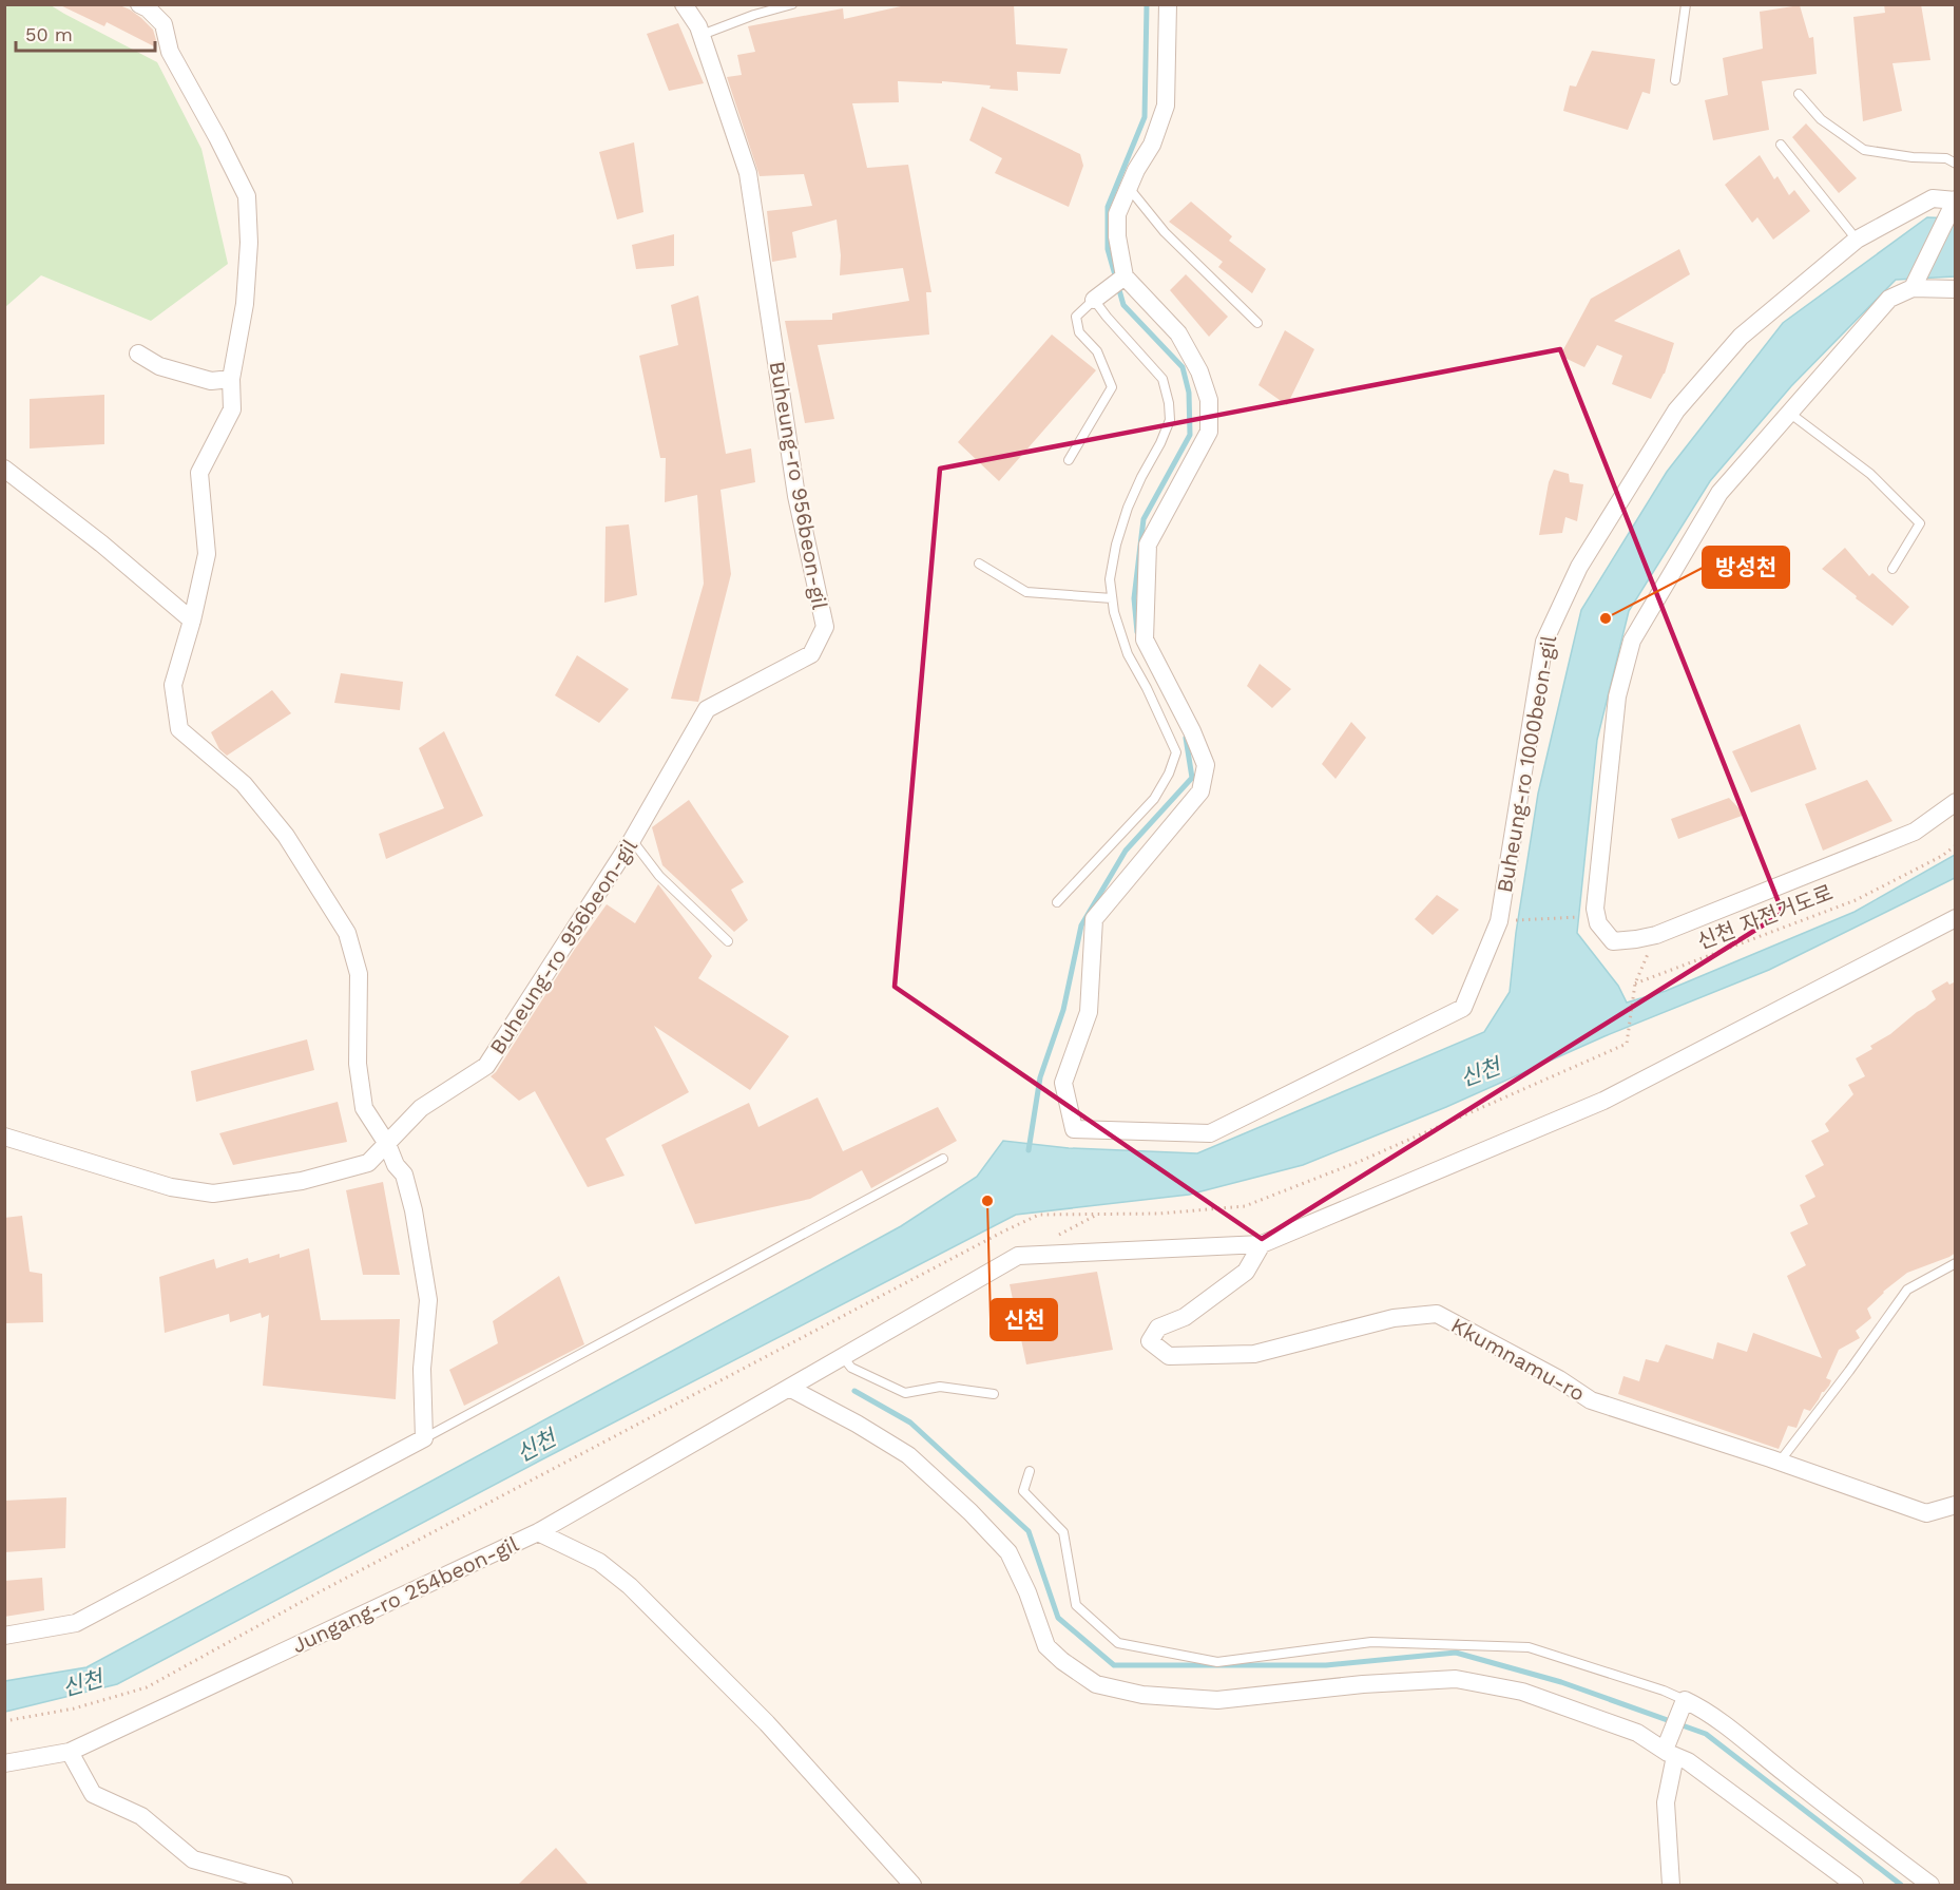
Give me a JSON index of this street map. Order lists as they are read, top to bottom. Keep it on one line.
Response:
{"streets":{"street":["Buheung-ro 956beon-gil","Buheung-ro 1000beon-gil","Kkumnamu-ro","Jungang-ro 254beon-gil"],"path":["신천 자전거도로"]},"water":["신천"],"places":["방성천","신천"],"scale_bar":"50 m"}
